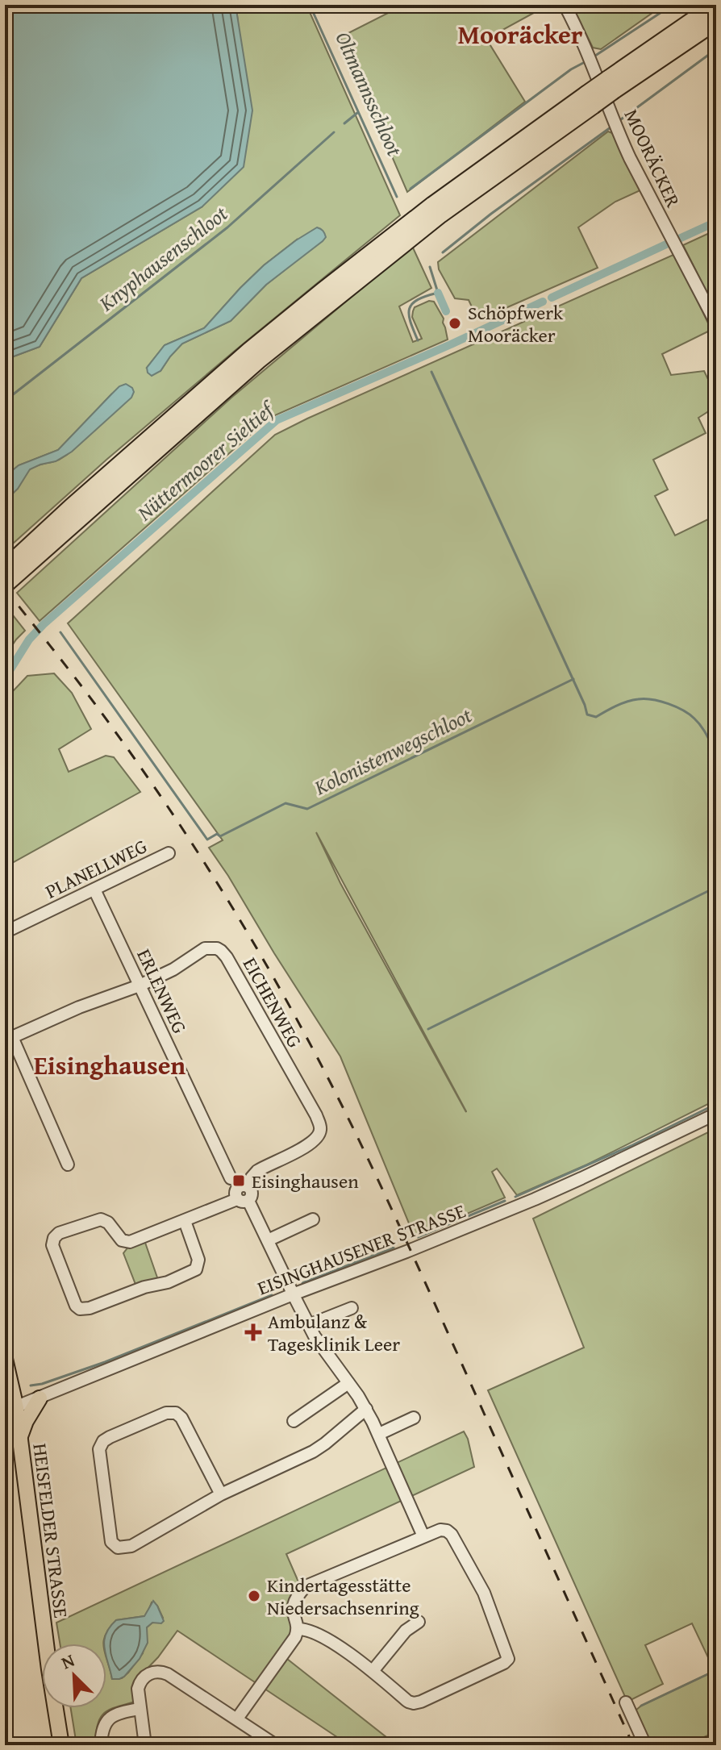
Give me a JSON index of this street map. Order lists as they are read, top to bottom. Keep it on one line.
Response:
{"streets":{"main road":["HEISFELDER STRASSE"],"street":["MOORÄCKER","PLANELLWEG","ERLENWEG","EICHENWEG","EISINGHAUSENER STRASSE"]},"crossings":[["PLANELLWEG","ERLENWEG"],["ERLENWEG","EICHENWEG"],["EISINGHAUSENER STRASSE","HEISFELDER STRASSE"]],"districts":["Mooräcker","Eisinghausen"],"water":["Oltmannsschloot","Knyphausenschloot","Nüttermoorer Sieltief","Kolonistenwegschloot"],"places":{"other":["Schöpfwerk Mooräcker","Kindertagesstätte Niedersachsenring"],"transit":["Eisinghausen"],"health":["Ambulanz & Tagesklinik Leer"]},"north":"top left"}
